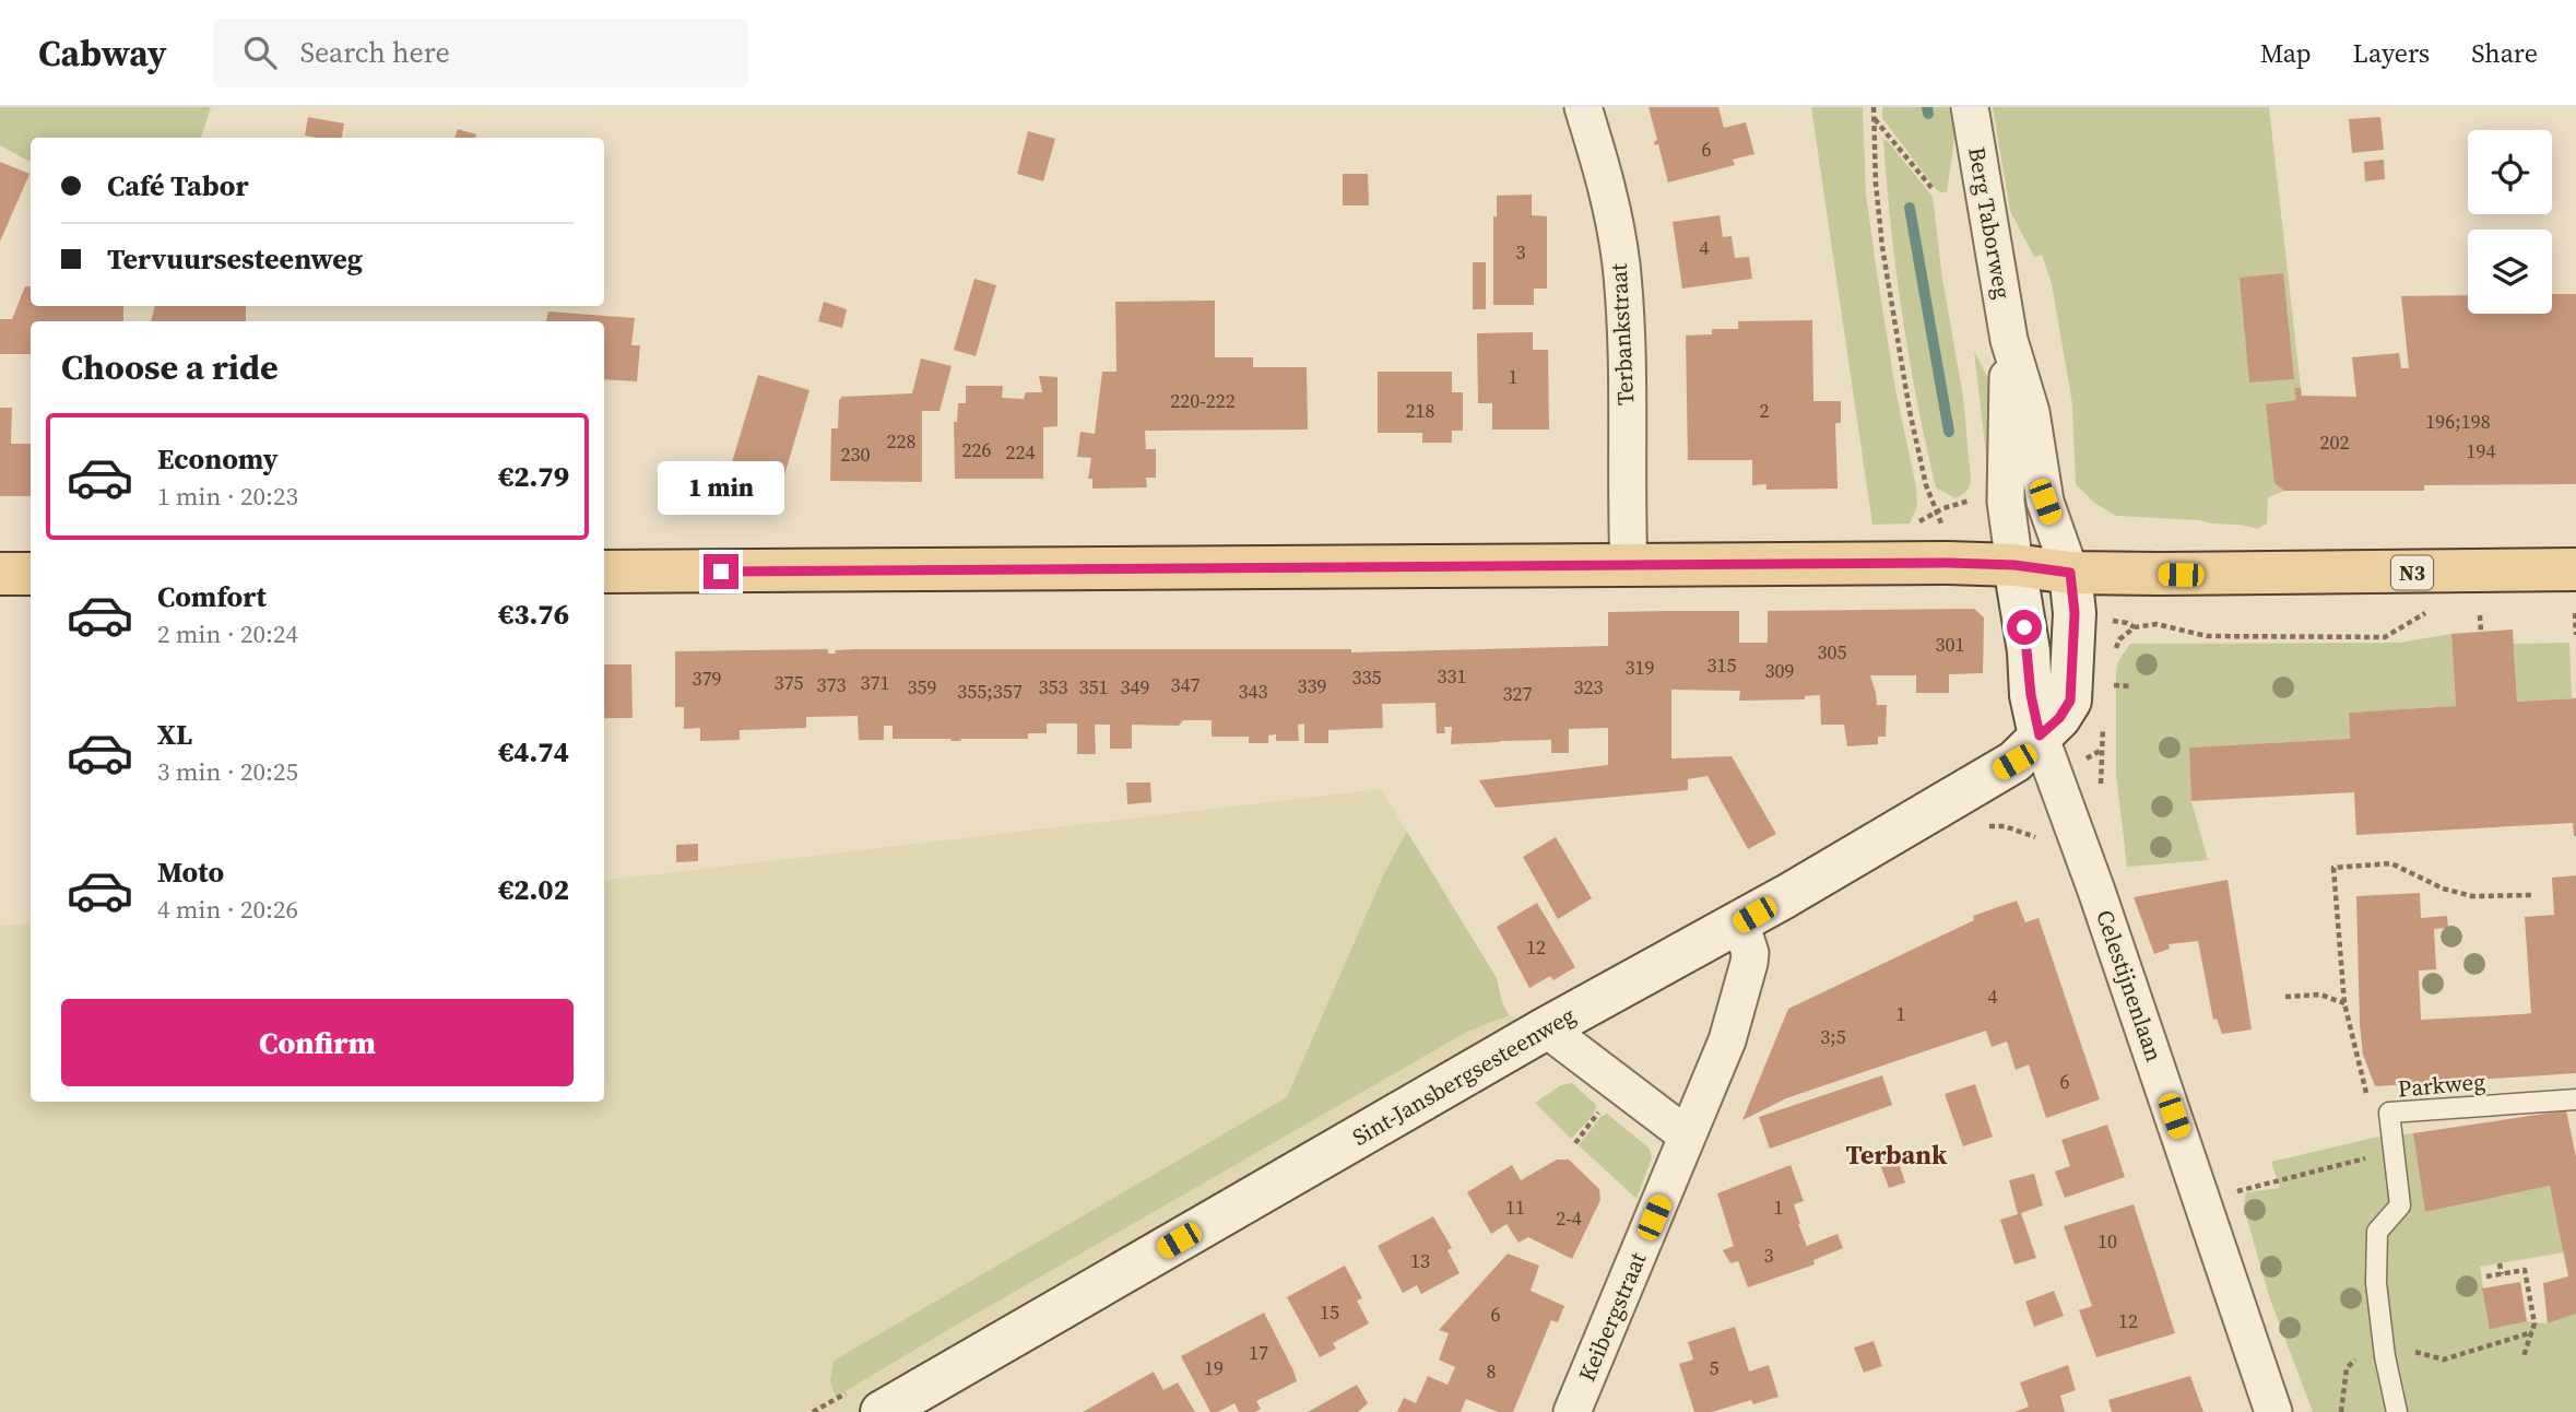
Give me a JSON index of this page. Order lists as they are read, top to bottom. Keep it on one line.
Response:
{"streets":{"main road":["N3","Sint-Jansbergsesteenweg"],"street":["Berg Taborweg","Terbankstraat","Celestijnenlaan","Keibergstraat"],"lane":["Parkweg"]},"crossings":[["Berg Taborweg","N3"],["Berg Taborweg","Sint-Jansbergsesteenweg"],["Terbankstraat","N3"],["N3","Sint-Jansbergsesteenweg"],["Celestijnenlaan","Sint-Jansbergsesteenweg"],["Sint-Jansbergsesteenweg","Keibergstraat"]],"districts":["Terbank"],"house_numbers":["6","4","3","1","220-222","218","2","196;198","228","202","226","194","224","230","301","305","315","319","309","331","335","379","375","371","373","347","339","359","353","351","349","323","355;357","343","327","12","4","1","3;5","6","11","1","2-4","10","3","13","15","6","12","17","19","5","8"],"page":{"header":"Cabway","search":"Search here","nav":["Map","Layers","Share"],"banner":["Café Tabor","Tervuursesteenweg"],"heading":"Choose a ride","list":[{"name":"Economy","note":"1 min · 20:23","value":"€2.79"},{"name":"Comfort","note":"2 min · 20:24","value":"€3.76"},{"name":"XL","note":"3 min · 20:25","value":"€4.74"},{"name":"Moto","note":"4 min · 20:26","value":"€2.02"}],"bubble":"1 min","buttons":"Confirm"}}
